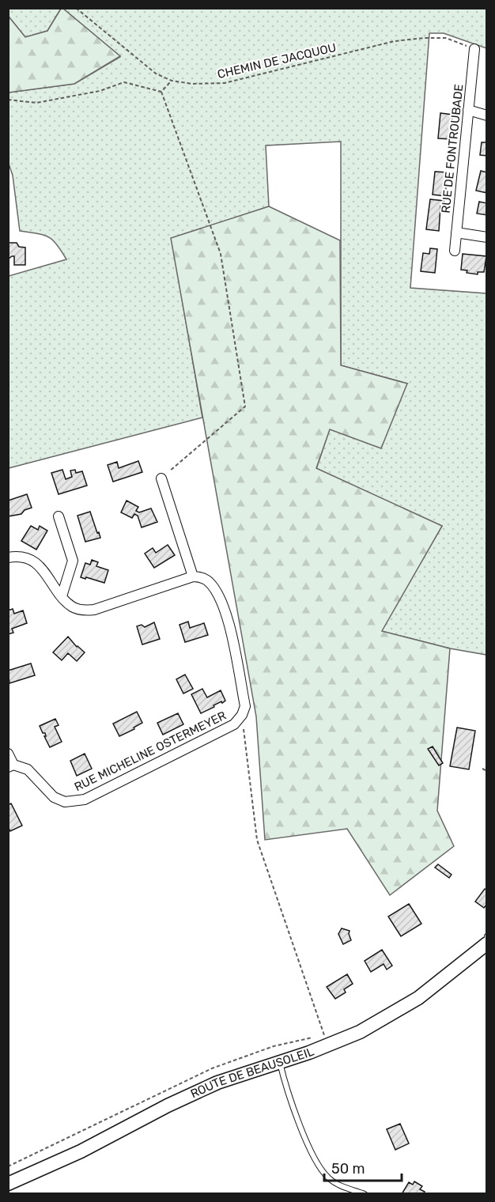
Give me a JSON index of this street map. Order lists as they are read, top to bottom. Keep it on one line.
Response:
{"streets":{"main road":["ROUTE DE BEAUSOLEIL"],"street":["RUE DE FONTROUBADE","RUE MICHELINE OSTERMEYER"],"path":["CHEMIN DE JACQUOU"]},"crossings":[["CHEMIN DE JACQUOU","RUE DE FONTROUBADE"]],"scale_bar":"50 m"}
